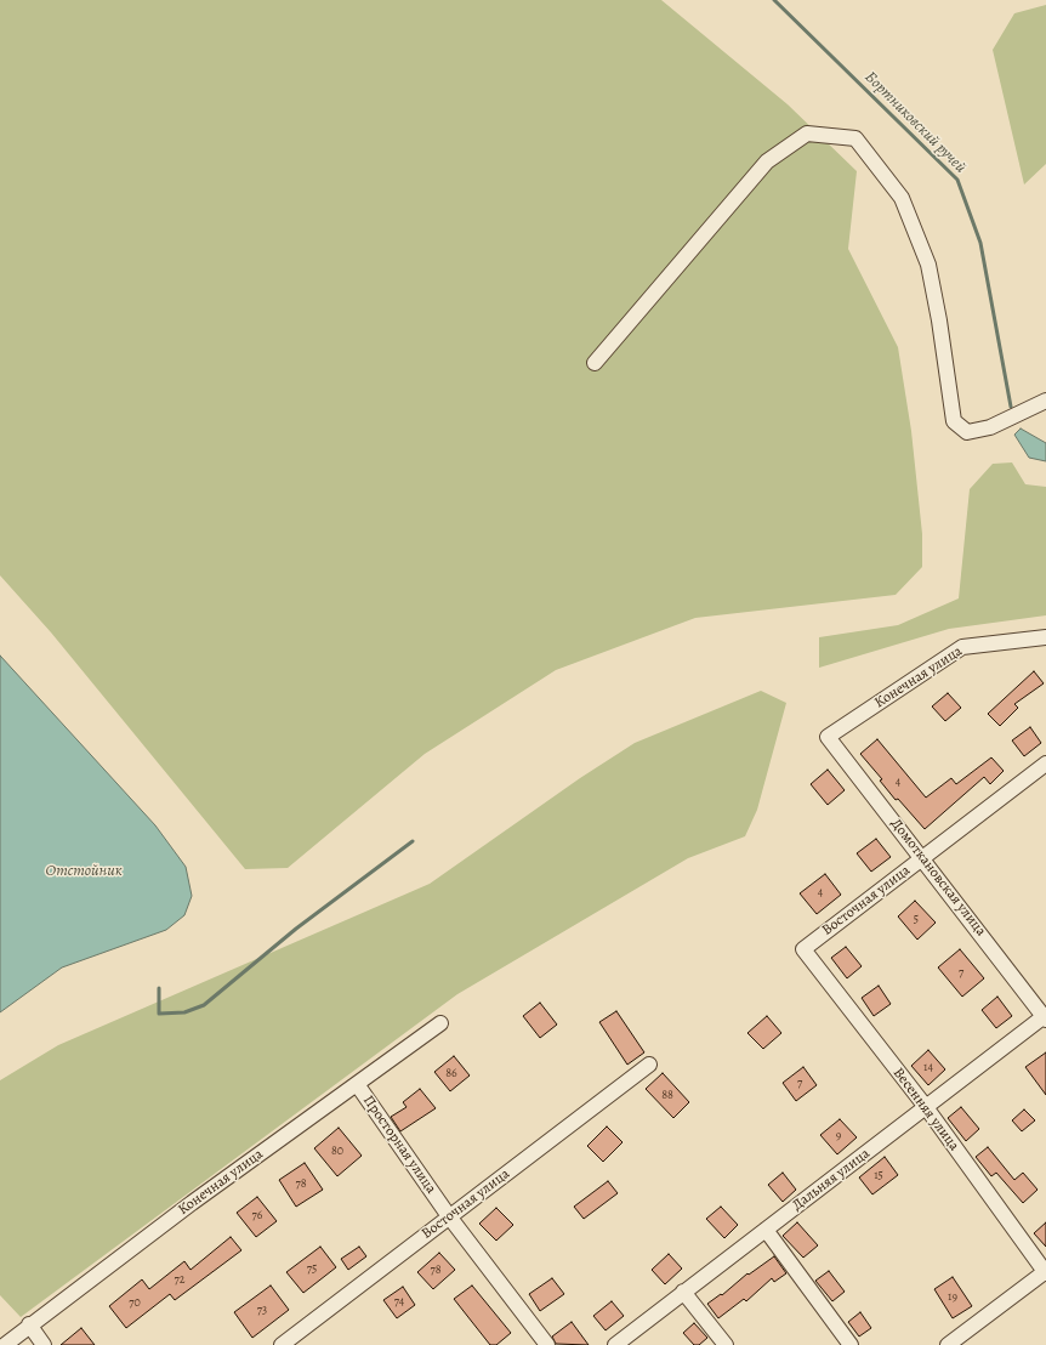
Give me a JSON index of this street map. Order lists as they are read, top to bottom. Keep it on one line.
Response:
{"streets":{"street":["Конечная улица","Домоткановская улица","Восточная улица","Весенняя улица","Просторная улица","Дальняя улица"]},"crossings":[["Конечная улица","Домоткановская улица"],["Конечная улица","Просторная улица"],["Домоткановская улица","Восточная улица"],["Домоткановская улица","Дальняя улица"],["Восточная улица","Весенняя улица"],["Восточная улица","Просторная улица"],["Весенняя улица","Дальняя улица"]],"water":["Бортниковский ручей","Отстойник"],"house_numbers":["4","4","5","7","14","86","7","88","9","80","15","78","76","75","78","72","19","74","70","73"]}
